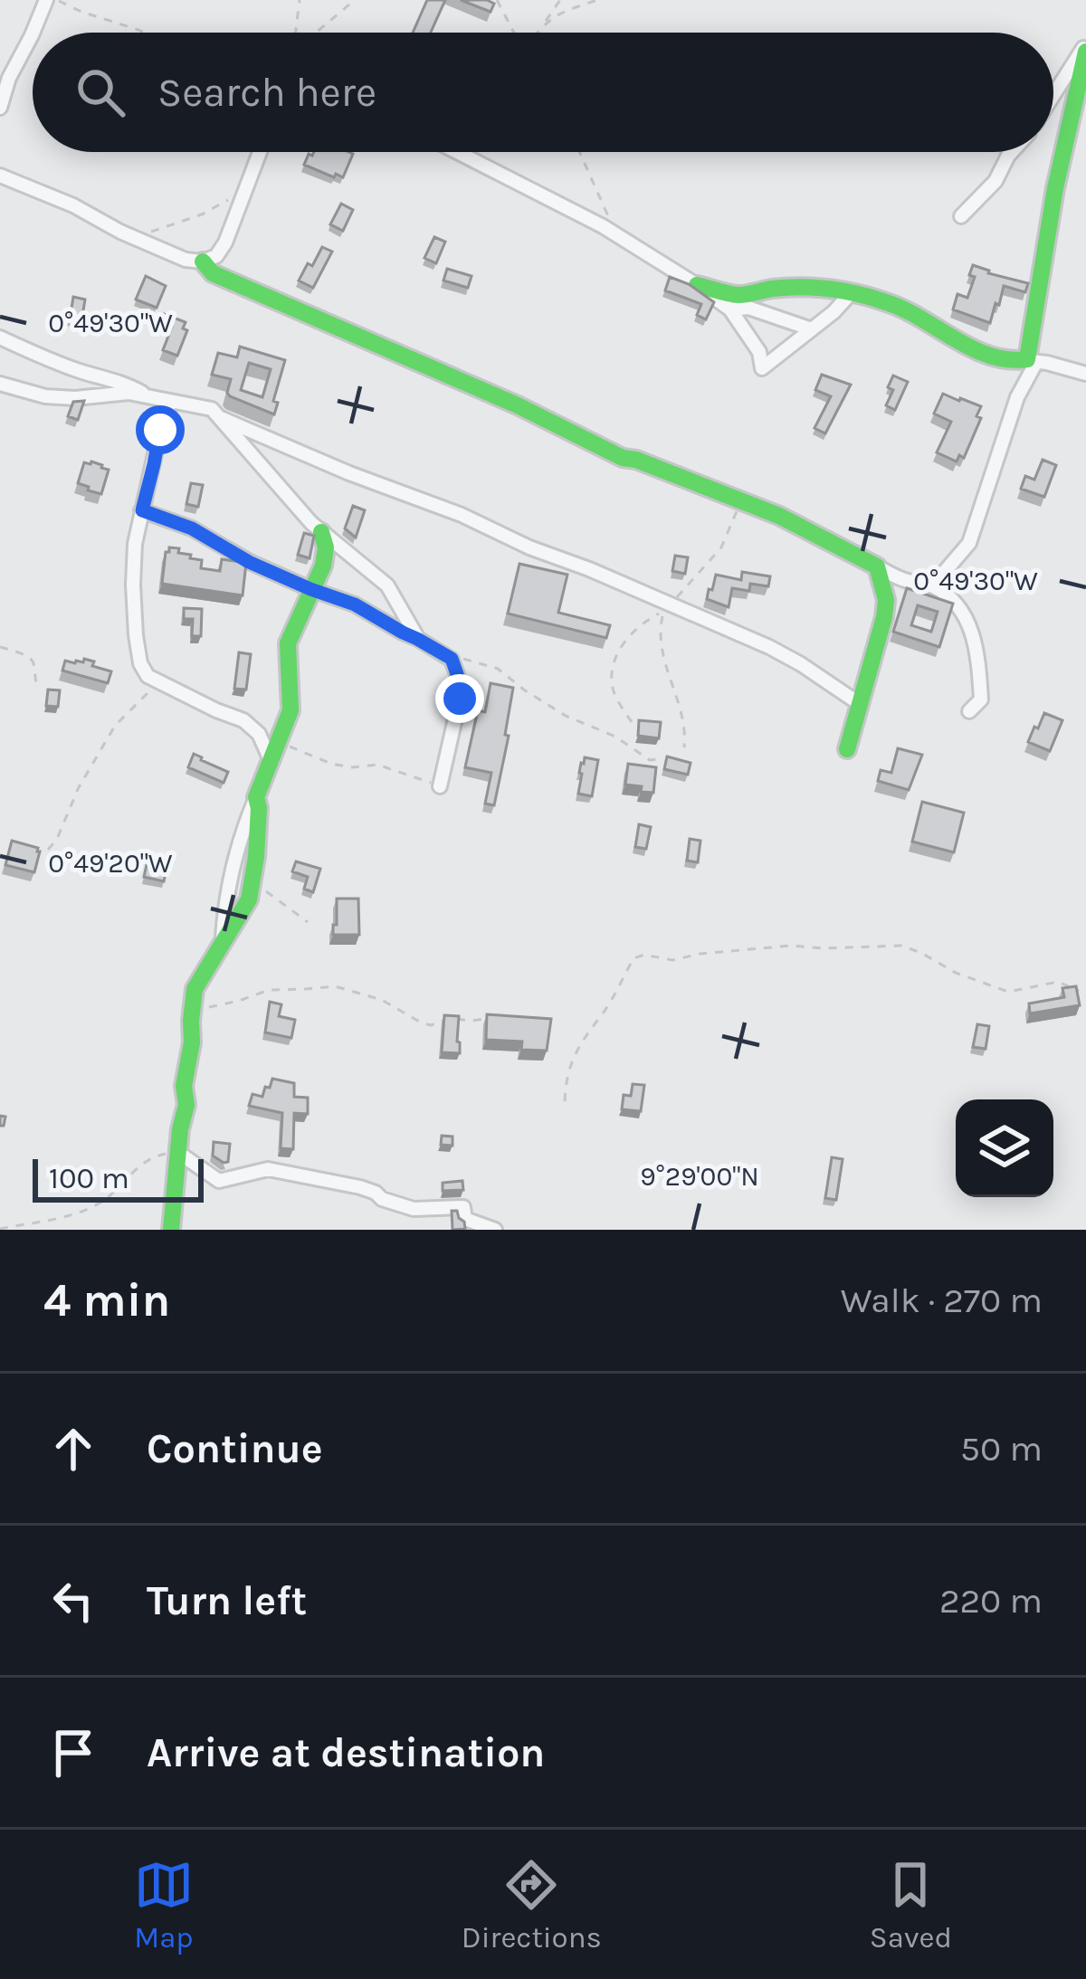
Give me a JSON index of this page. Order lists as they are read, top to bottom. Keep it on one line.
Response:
{"scale_bar":"100 m","page":{"search":"Search here","scale":"100 m","heading":["4 min","Walk · 270 m"],"list":[["Continue","50 m"],["Turn left","220 m"],"Arrive at destination"],"nav":["Map","Directions","Saved"]},"coordinates":["0°49'30\"W","0°49'20\"W","9°29'00\"N"]}
